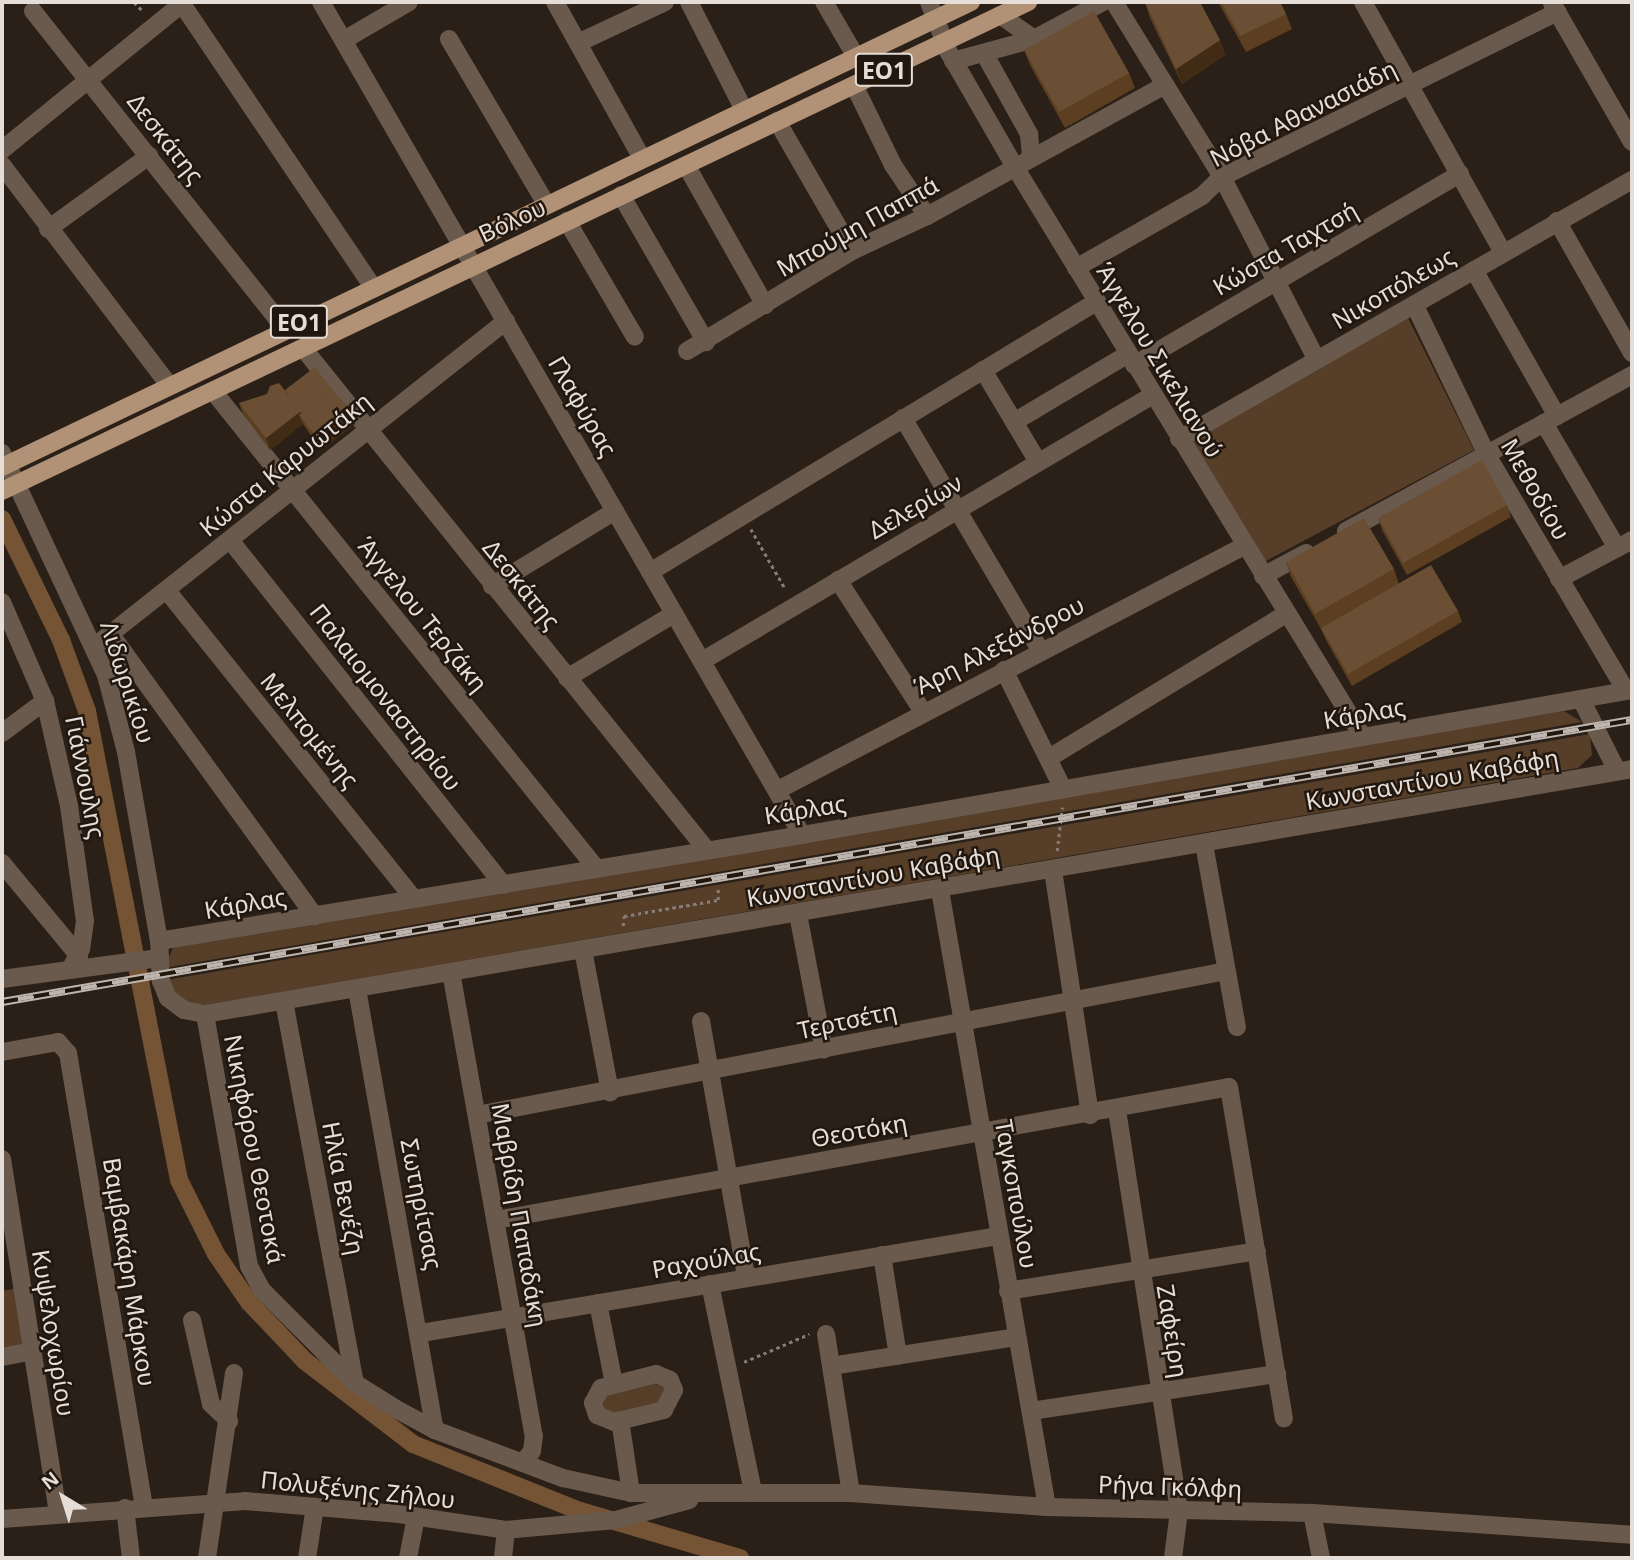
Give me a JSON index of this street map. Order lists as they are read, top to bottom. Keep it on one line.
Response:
{"streets":{"main road":["ΕΟ1","Βόλου"],"street":["Νόβα Αθανασιάδη","Δεσκάτης","Μπούμη Παππά","Κώστα Ταχτσή","Νικοπόλεως","Άγγελου Σικελιανού","Γλαφύρας","Κώστα Καρυωτάκη","Μεθοδίου","Δελερίων","Άγγελου Τερζάκη","Άρη Αλεξάνδρου","Λιδωρικίου","Παλαιομοναστηρίου","Κάρλας","Μελπομένης","Γιάννουλης","Κωνσταντίνου Καβάφη","Τερτσέτη","Θεοτόκη","Νικηφόρου Θεοτοκά","Ηλία Βενέζη","Ταγκοπούλου","Σωτηρίτσας","Μαβρίδη Παπαδάκη","Ραχούλας","Βαμβακάρη Μάρκου","Ζαφείρη","Κυψελοχωρίου","Ρήγα Γκόλφη","Πολυξένης Ζήλου"]},"crossings":[["Νόβα Αθανασιάδη","Άγγελου Σικελιανού"],["Δεσκάτης","Βόλου"],["Δεσκάτης","Κώστα Καρυωτάκη"],["Δεσκάτης","Κάρλας"],["Βόλου","Άγγελου Σικελιανού"],["Βόλου","Γλαφύρας"],["Βόλου","Άγγελου Τερζάκη"],["Βόλου","Λιδωρικίου"],["Μπούμη Παππά","Άγγελου Σικελιανού"],["Κώστα Ταχτσή","Άγγελου Σικελιανού"],["Νικοπόλεως","Άγγελου Σικελιανού"],["Νικοπόλεως","Μεθοδίου"],["Άγγελου Σικελιανού","Δελερίων"],["Άγγελου Σικελιανού","Άρη Αλεξάνδρου"],["Άγγελου Σικελιανού","Κάρλας"],["Γλαφύρας","Κώστα Καρυωτάκη"],["Γλαφύρας","Δελερίων"],["Γλαφύρας","Άρη Αλεξάνδρου"],["Γλαφύρας","Κάρλας"],["Κώστα Καρυωτάκη","Άγγελου Τερζάκη"],["Κώστα Καρυωτάκη","Λιδωρικίου"],["Κώστα Καρυωτάκη","Παλαιομοναστηρίου"],["Κώστα Καρυωτάκη","Μελπομένης"],["Μεθοδίου","Κάρλας"],["Άγγελου Τερζάκη","Κάρλας"],["Λιδωρικίου","Κάρλας"],["Παλαιομοναστηρίου","Κάρλας"],["Κάρλας","Μελπομένης"],["Κάρλας","Γιάννουλης"],["Κωνσταντίνου Καβάφη","Νικηφόρου Θεοτοκά"],["Κωνσταντίνου Καβάφη","Ηλία Βενέζη"],["Κωνσταντίνου Καβάφη","Ταγκοπούλου"],["Κωνσταντίνου Καβάφη","Σωτηρίτσας"],["Κωνσταντίνου Καβάφη","Μαβρίδη Παπαδάκη"],["Τερτσέτη","Ταγκοπούλου"],["Τερτσέτη","Μαβρίδη Παπαδάκη"],["Θεοτόκη","Ταγκοπούλου"],["Θεοτόκη","Μαβρίδη Παπαδάκη"],["Θεοτόκη","Ζαφείρη"],["Νικηφόρου Θεοτοκά","Ηλία Βενέζη"],["Νικηφόρου Θεοτοκά","Σωτηρίτσας"],["Νικηφόρου Θεοτοκά","Μαβρίδη Παπαδάκη"],["Νικηφόρου Θεοτοκά","Ρήγα Γκόλφη"],["Νικηφόρου Θεοτοκά","Πολυξένης Ζήλου"],["Ταγκοπούλου","Ραχούλας"],["Ταγκοπούλου","Ρήγα Γκόλφη"],["Σωτηρίτσας","Ραχούλας"],["Μαβρίδη Παπαδάκη","Ραχούλας"],["Βαμβακάρη Μάρκου","Πολυξένης Ζήλου"],["Ζαφείρη","Ρήγα Γκόλφη"],["Κυψελοχωρίου","Πολυξένης Ζήλου"],["Ρήγα Γκόλφη","Πολυξένης Ζήλου"]],"north":"top left"}
